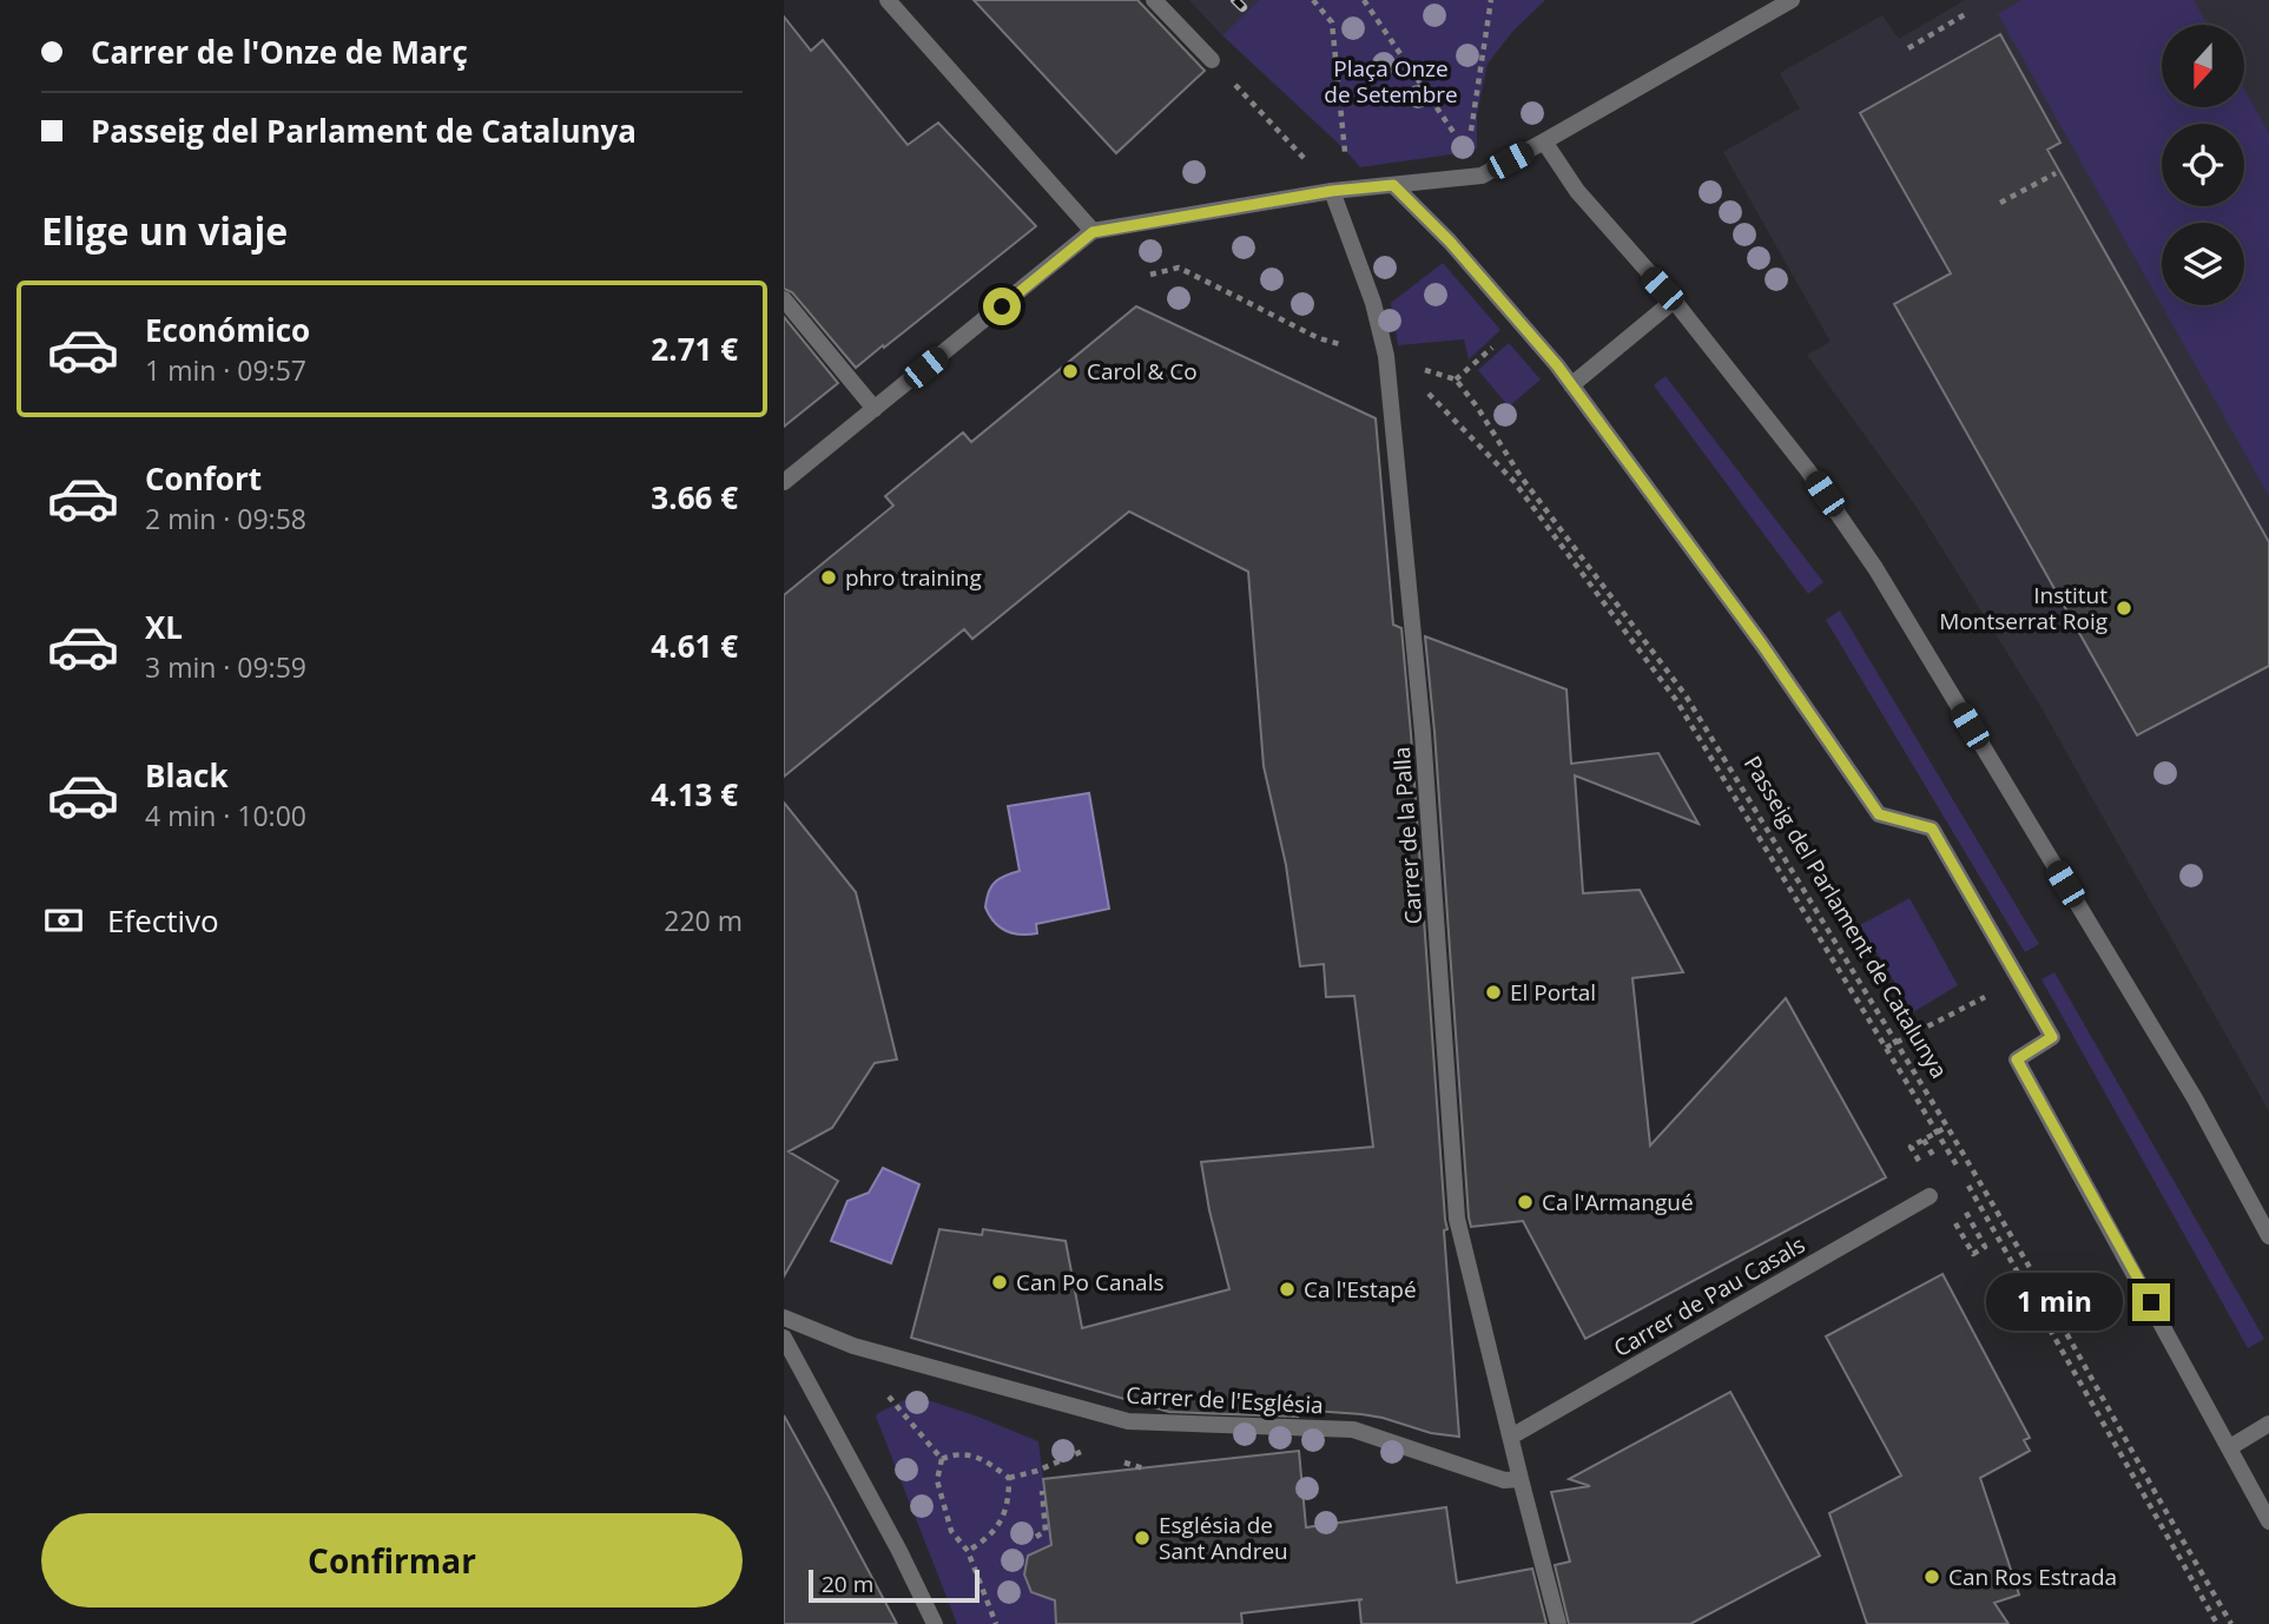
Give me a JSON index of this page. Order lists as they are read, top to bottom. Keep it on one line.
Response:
{"streets":{"street":["Carrer de la Palla","Carrer de Pau Casals","Carrer de l'Església"],"path":["Passeig del Parlament de Catalunya"]},"crossings":[["Carrer de la Palla","Carrer de Pau Casals"],["Carrer de la Palla","Carrer de l'Església"]],"parks":["Plaça Onze de Setembre"],"places":["Carol & Co","phro training","Institut Montserrat Roig","El Portal","Ca l'Armangué","Can Po Canals","Ca l'Estapé","Església de Sant Andreu","Can Ros Estrada"],"scale_bar":"20 m","north":"bottom","page":{"banner":["Carrer de l'Onze de Març","Passeig del Parlament de Catalunya"],"heading":"Elige un viaje","list":[{"name":"Económico","note":"1 min · 09:57","value":"2.71 €"},{"name":"Confort","note":"2 min · 09:58","value":"3.66 €"},{"name":"XL","note":"3 min · 09:59","value":"4.61 €"},{"name":"Black","note":"4 min · 10:00","value":"4.13 €"}],"pay":["Efectivo","220 m"],"bubble":"1 min","buttons":"Confirmar","scale":"20 m"}}
